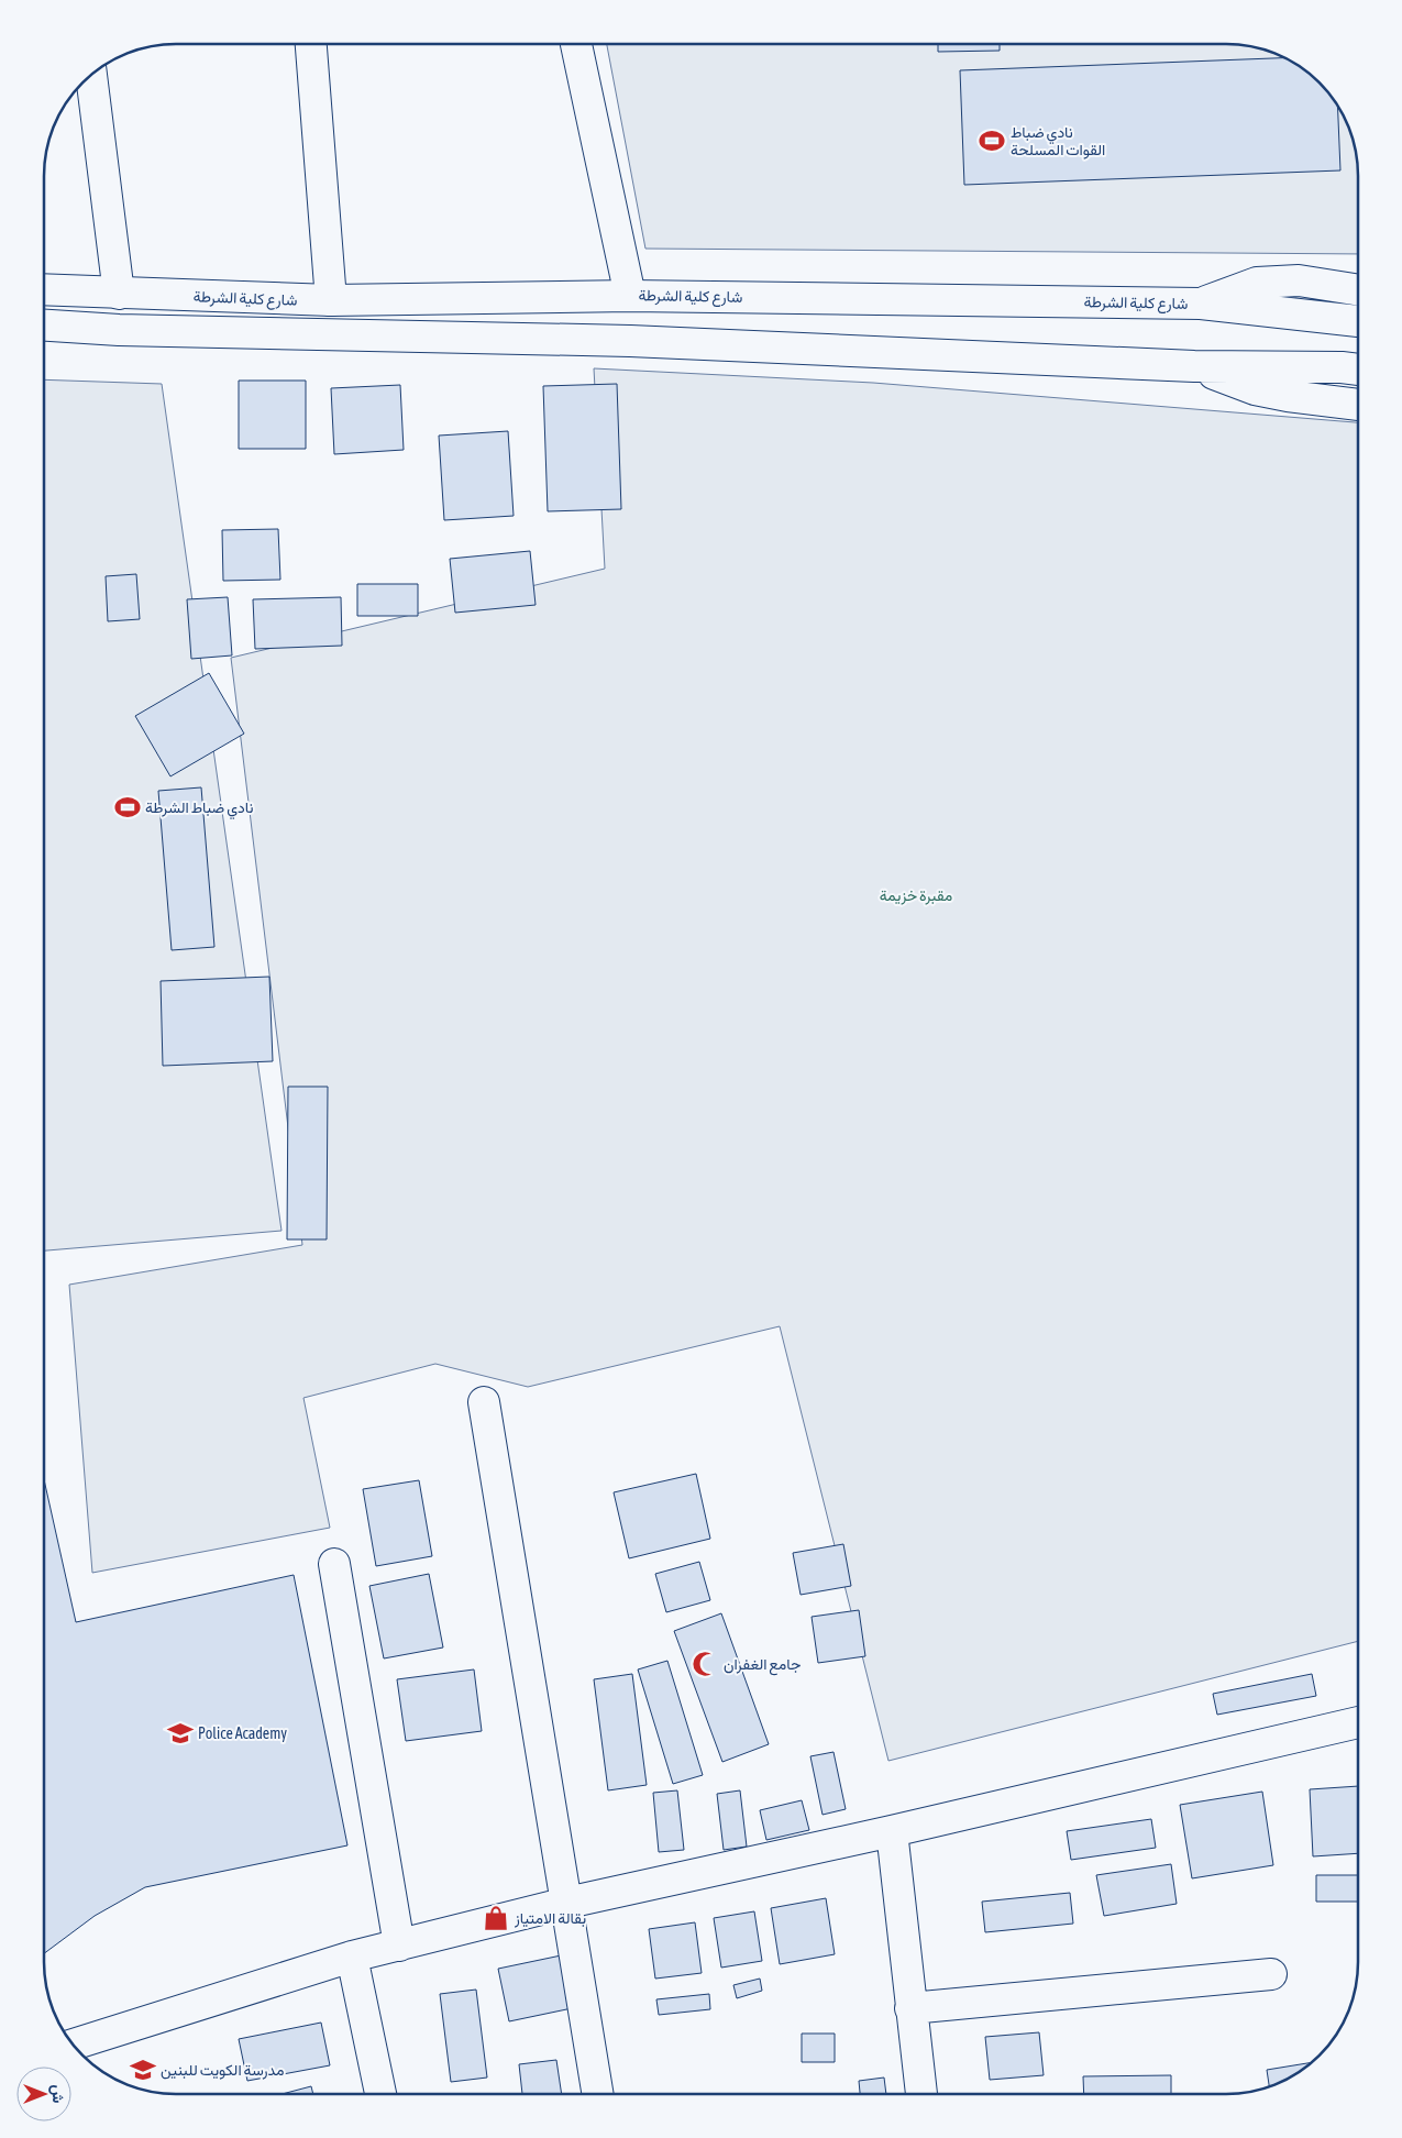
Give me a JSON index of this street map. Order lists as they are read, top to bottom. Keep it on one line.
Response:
{"streets":{"street":["شارع كلية الشرطة"]},"parks":["مقبرة خزيمة"],"places":{"sports":["نادي ضباط القوات المسلحة","نادي ضباط الشرطة"],"mosque":["جامع الغفران"],"school or university":["Police Academy","مدرسة الكويت للبنين"],"shop":["بقالة الامتياز"]},"north":"right"}
